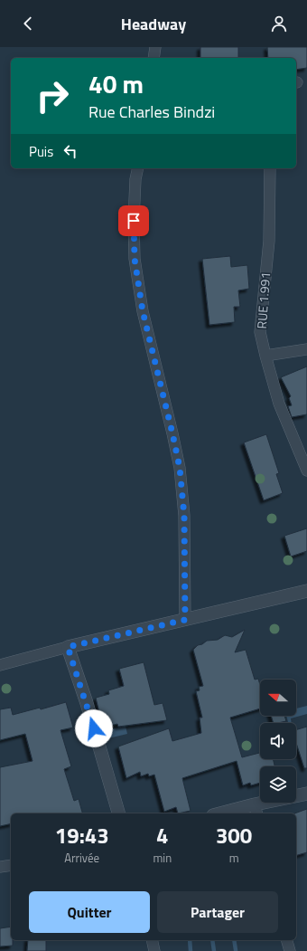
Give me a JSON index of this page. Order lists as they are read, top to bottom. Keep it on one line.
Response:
{"streets":{"street":["RUE 1.991"]},"north":"left","page":{"header":"Headway","turn":["40 m","Rue Charles Bindzi"],"then":"Puis","eta":["19:43","Arrivée","4","min","300","m"],"buttons":["Quitter","Partager"]}}
